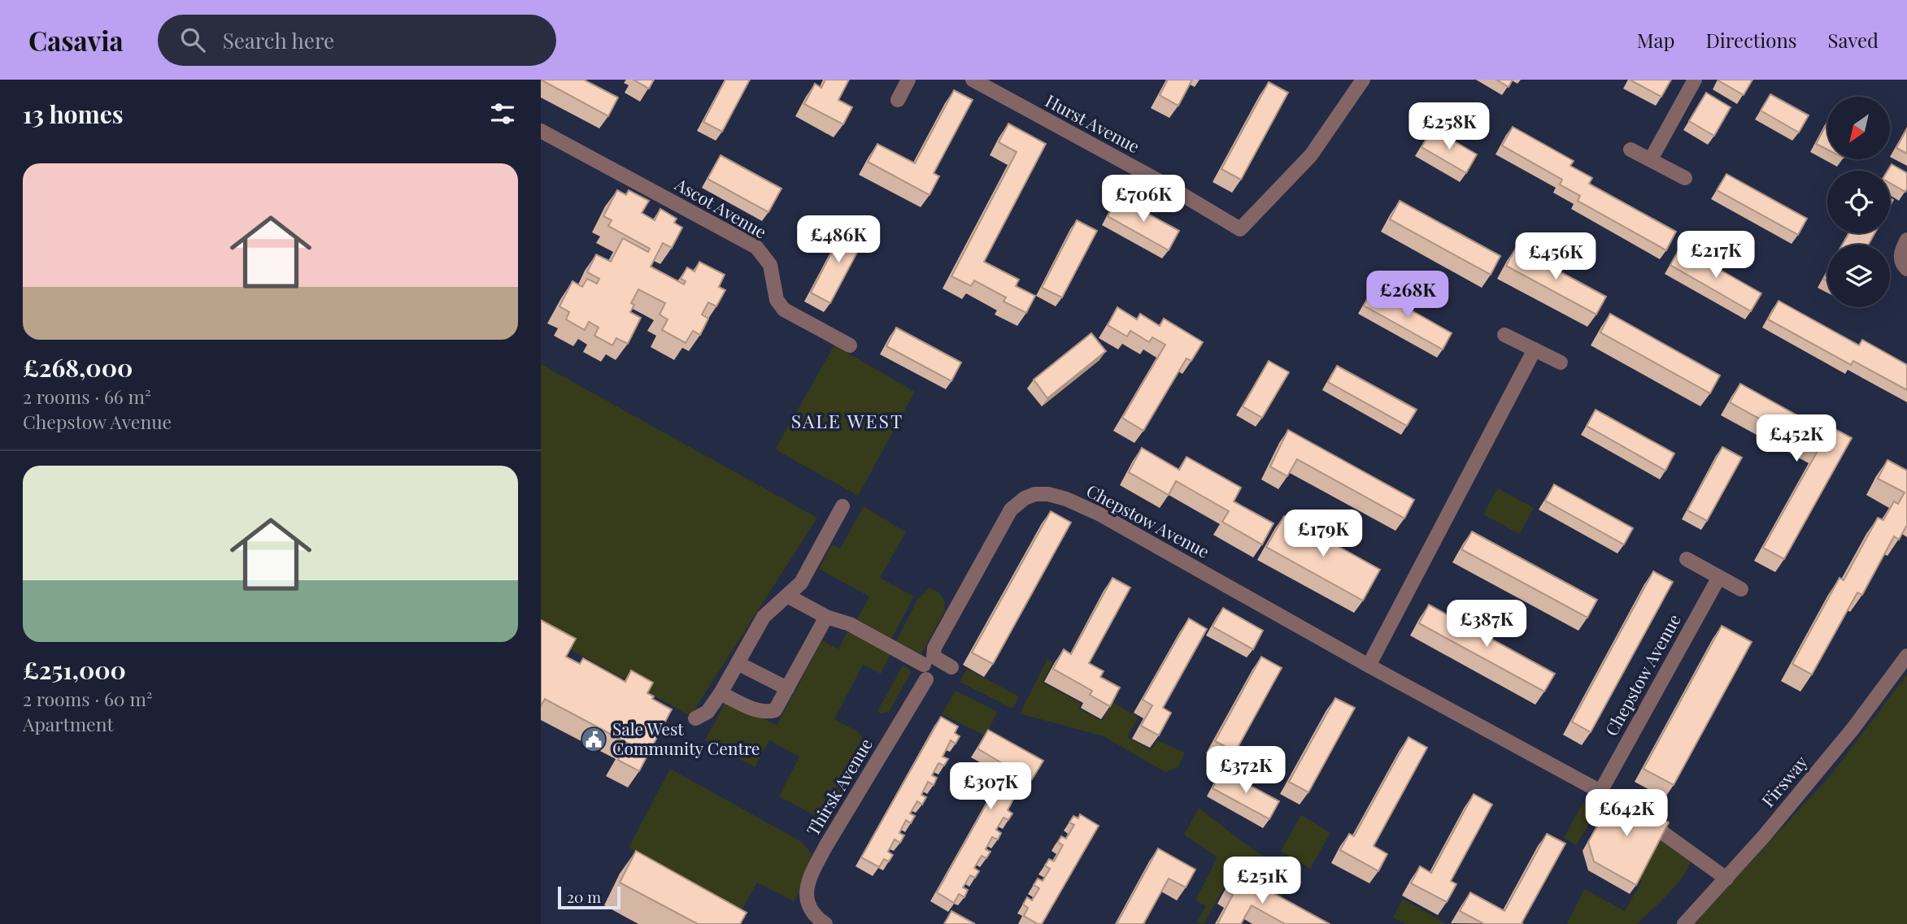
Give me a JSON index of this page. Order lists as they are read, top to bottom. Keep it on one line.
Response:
{"streets":{"street":["Hurst Avenue","Ascot Avenue","Chepstow Avenue","Firsway","Thirsk Avenue"]},"crossings":[["Chepstow Avenue","Firsway"]],"districts":["SALE WEST"],"places":{"public building":["Sale West Community Centre"]},"scale_bar":"20 m","north":"bottom left","page":{"header":"Casavia","search":"Search here","nav":["Map","Directions","Saved"],"heading":"13 homes","price":["£258K","£706K","£486K","£217K","£456K","£268K","£452K","£179K","£387K","£372K","£307K","£642K","£251K"],"list":[{"name":"£268,000","note":"2 rooms · 66 m² · Chepstow Avenue"},{"name":"£251,000","note":"2 rooms · 60 m² · Apartment"}],"scale":"20 m"}}
